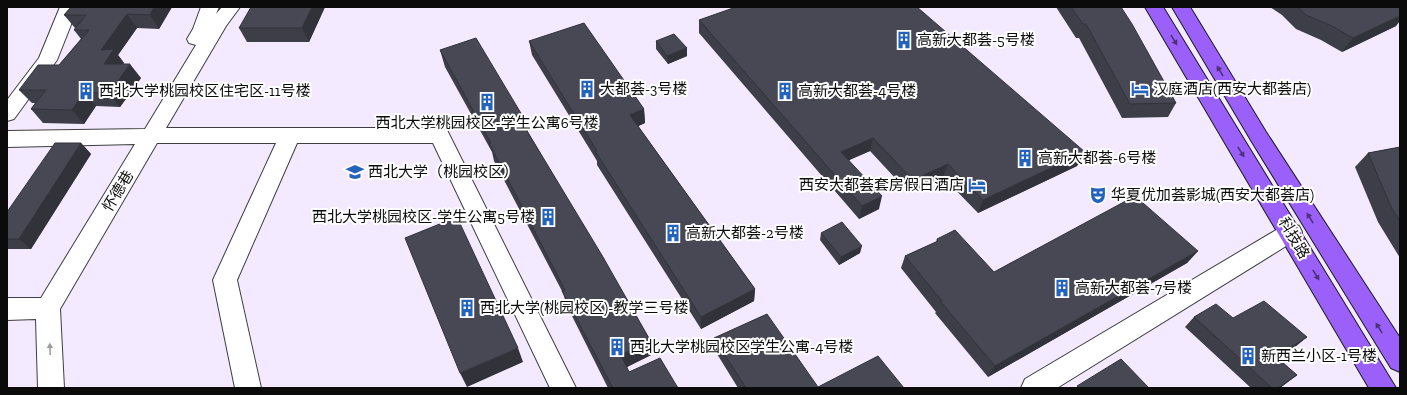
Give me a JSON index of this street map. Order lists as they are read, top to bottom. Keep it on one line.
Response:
{"streets":{"main road":["科技路"],"street":["怀德巷"]},"places":{"building":["高新大都荟-5号楼","大都荟-3号楼","西北大学桃园校区住宅区-11号楼","高新大都荟-4号楼","西北大学桃园校区-学生公寓6号楼","高新大都荟-6号楼","西北大学桃园校区-学生公寓5号楼","高新大都荟-2号楼","高新大都荟-7号楼","西北大学(桃园校区)-教学三号楼","西北大学桃园校区学生公寓-4号楼","新西兰小区-1号楼"],"hotel":["汉庭酒店(西安大都荟店)","西安大都荟套房假日酒店"],"school or university":["西北大学（桃园校区）"],"theatre":["华夏优加荟影城(西安大都荟店)"]}}
